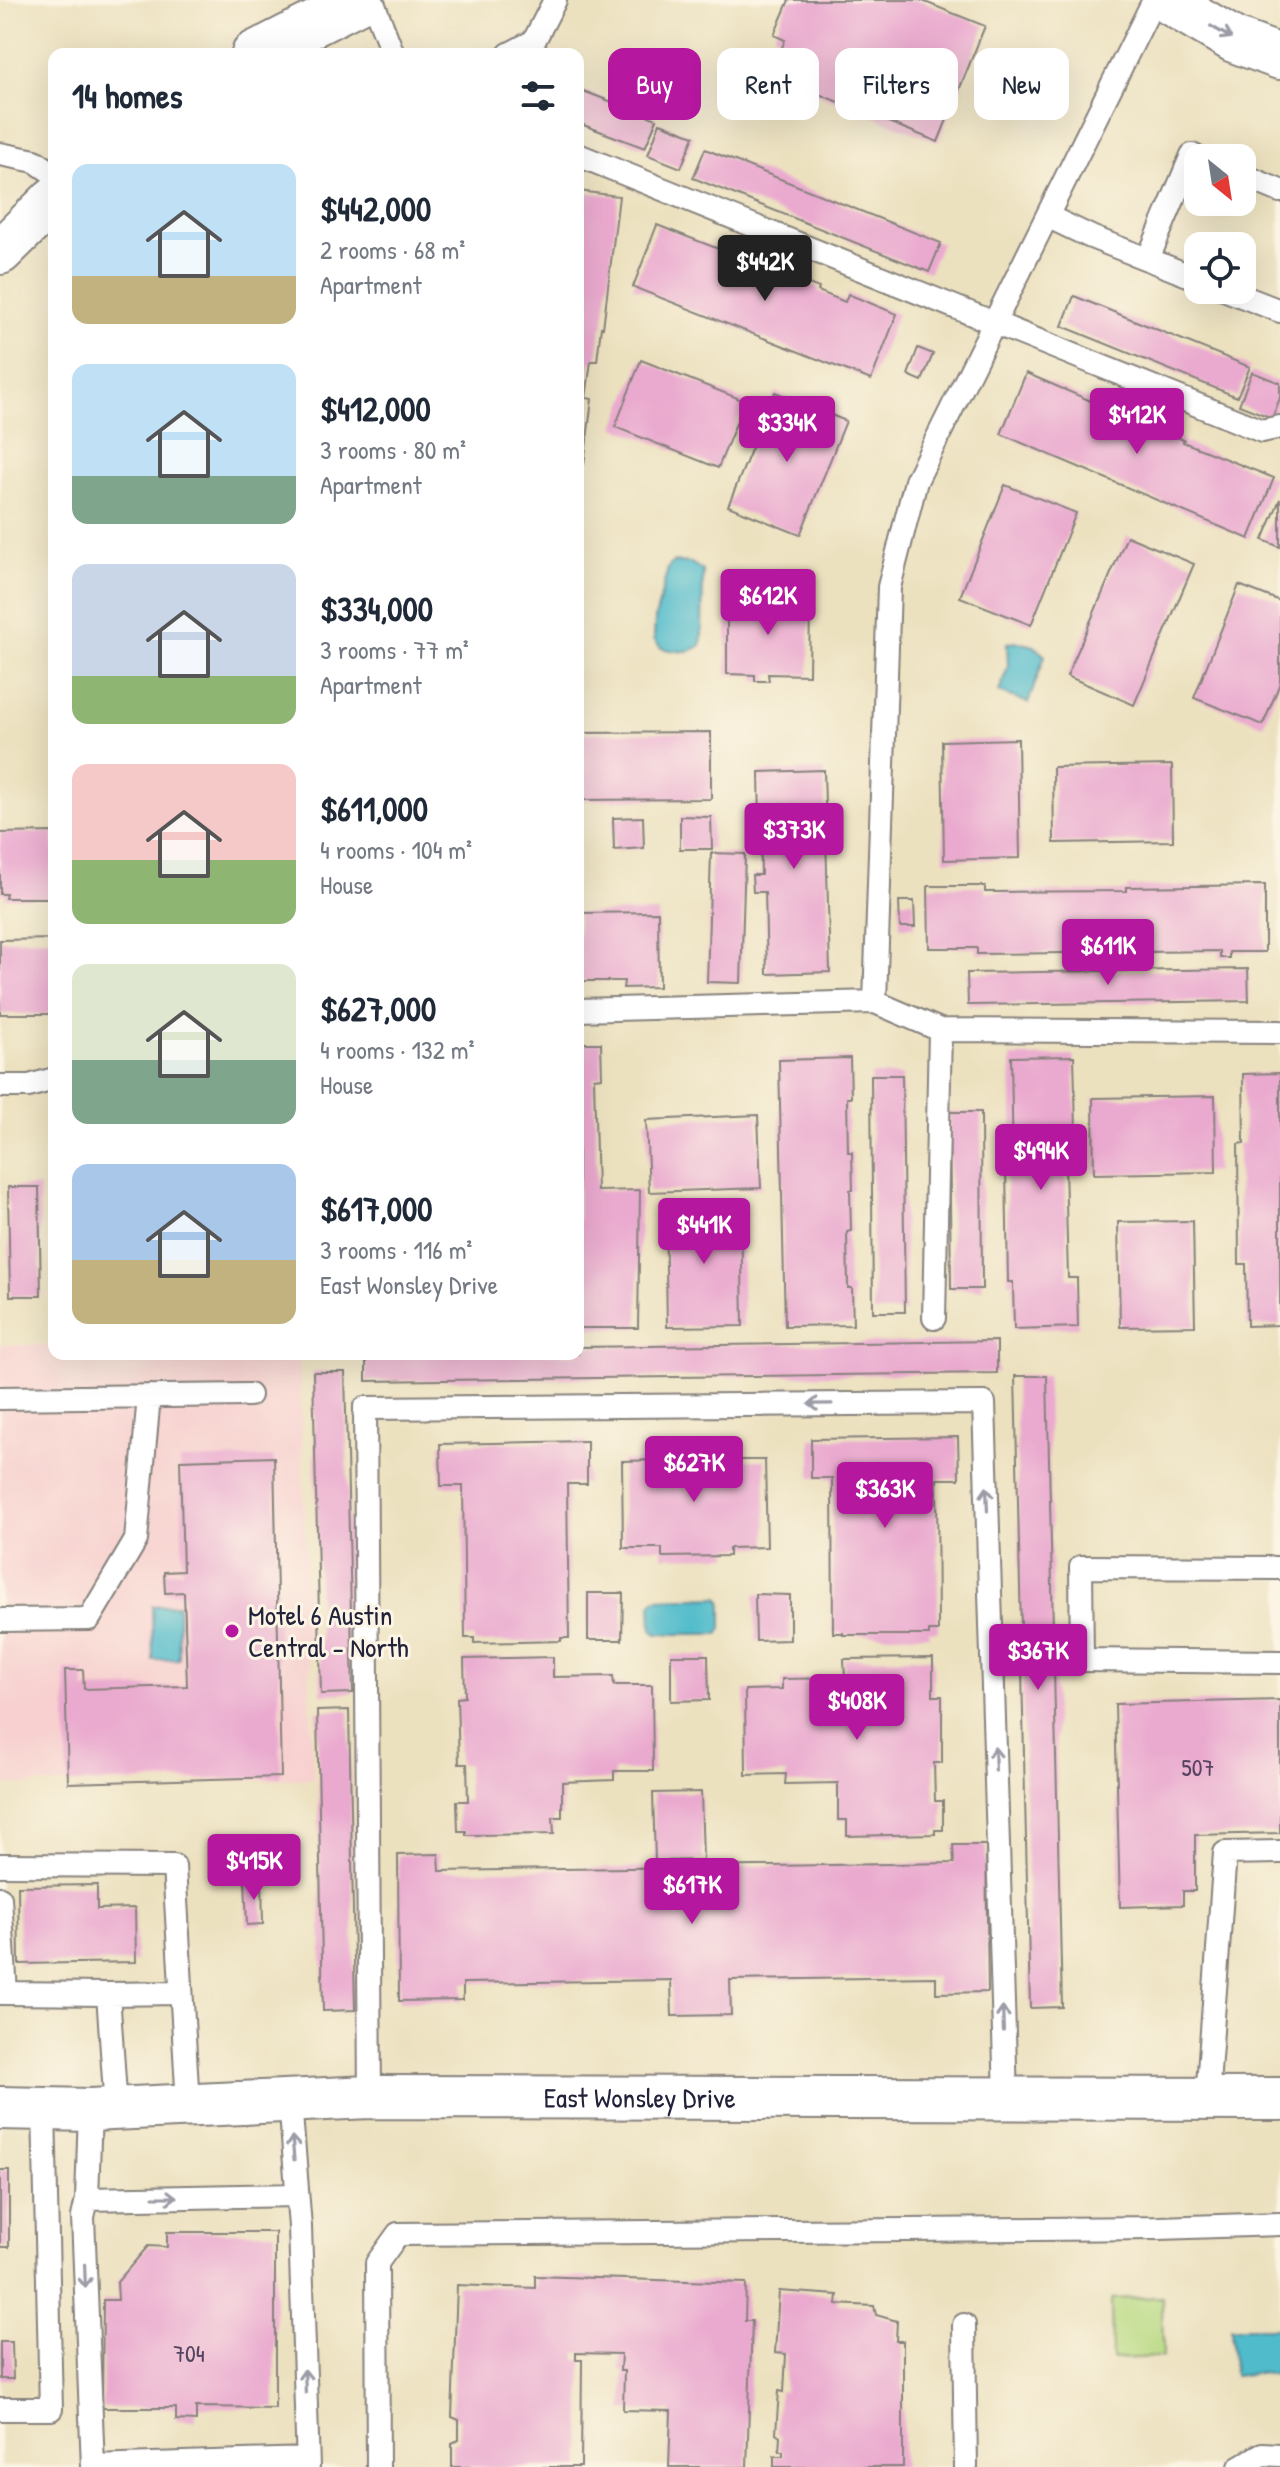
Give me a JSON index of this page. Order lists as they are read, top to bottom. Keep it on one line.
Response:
{"streets":{"street":["East Wonsley Drive"]},"places":["Motel 6 Austin Central - North"],"house_numbers":["507","704"],"north":"bottom right","page":{"chip":["Buy","Rent","Filters","New"],"heading":"14 homes","list":[{"name":"$442,000","note":"2 rooms · 68 m² · Apartment"},{"name":"$412,000","note":"3 rooms · 80 m² · Apartment"},{"name":"$334,000","note":"3 rooms · 77 m² · Apartment"},{"name":"$611,000","note":"4 rooms · 104 m² · House"},{"name":"$627,000","note":"4 rooms · 132 m² · House"},{"name":"$617,000","note":"3 rooms · 116 m² · East Wonsley Drive"}],"price":["$442K","$412K","$334K","$612K","$373K","$611K","$494K","$441K","$627K","$363K","$367K","$408K","$415K","$617K"]}}
